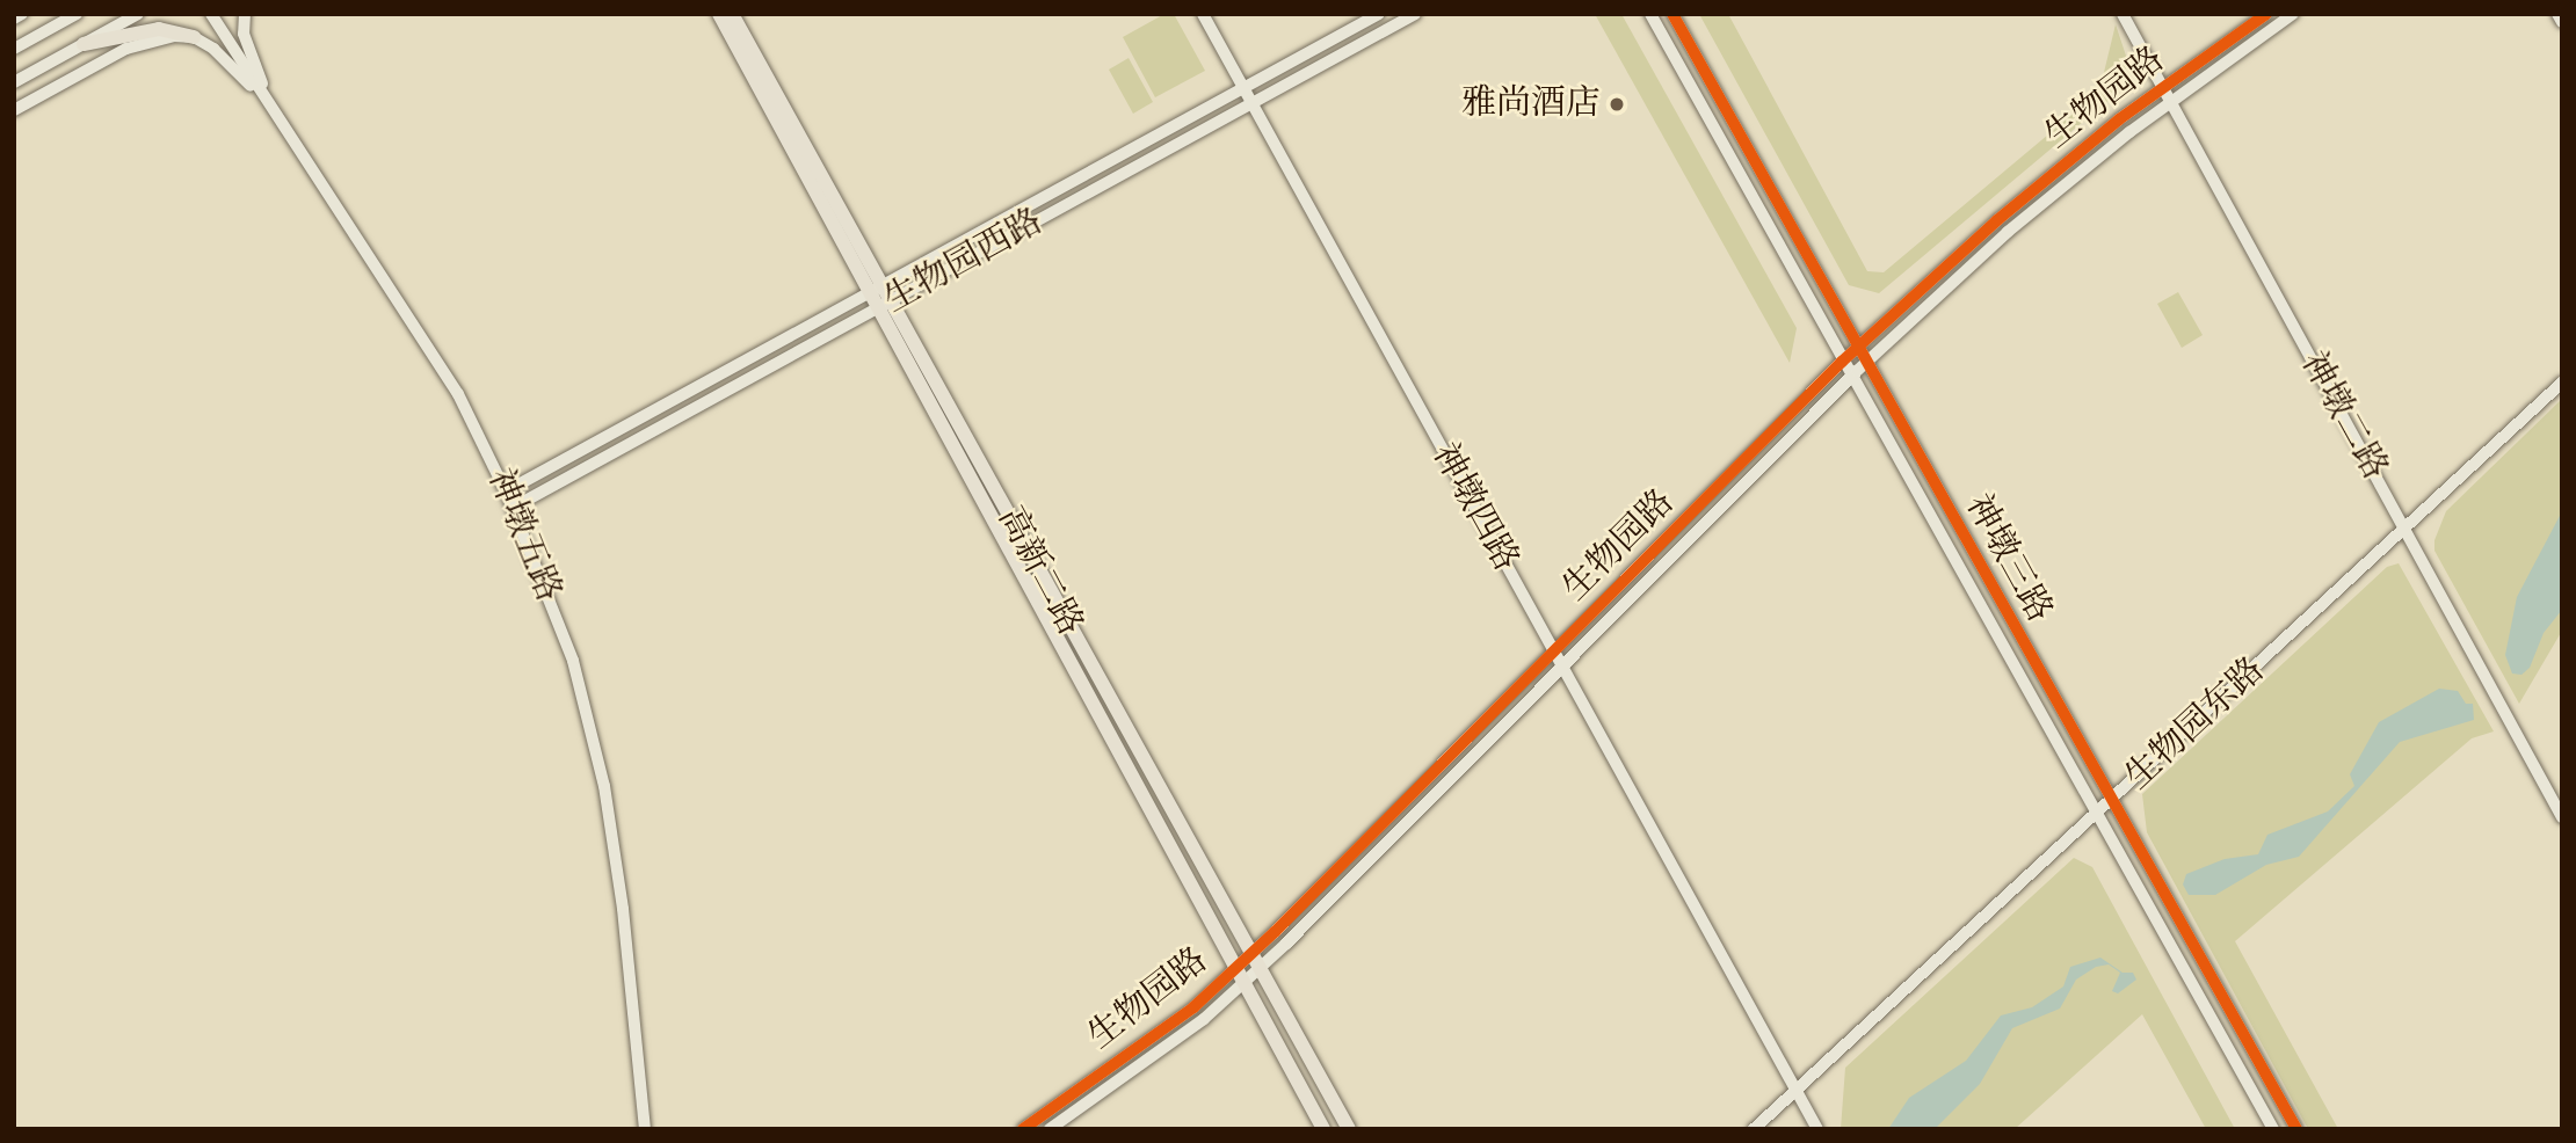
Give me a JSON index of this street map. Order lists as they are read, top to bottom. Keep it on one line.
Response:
{"streets":{"main road":["高新二路"],"street":["生物园路","生物园西路","神墩二路","神墩四路","神墩五路","神墩三路","生物园东路"]},"crossings":[["生物园路","神墩二路"],["生物园路","神墩四路"],["生物园路","神墩三路"],["生物园路","高新二路"],["生物园西路","神墩四路"],["生物园西路","神墩五路"],["生物园西路","高新二路"],["神墩二路","生物园东路"],["神墩四路","生物园东路"],["神墩三路","生物园东路"]],"places":["雅尚酒店"]}
